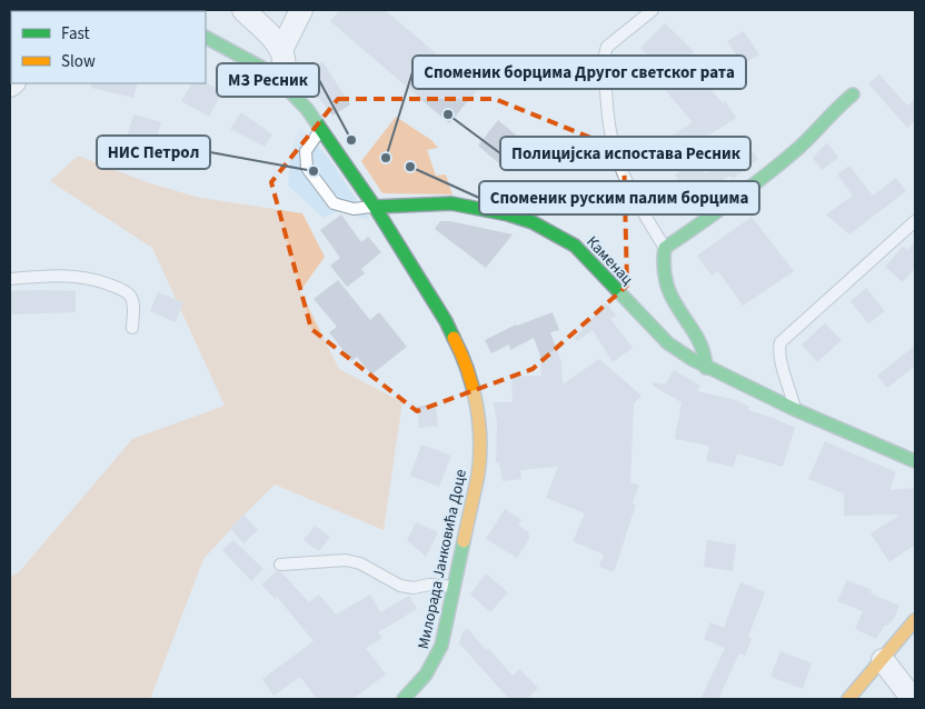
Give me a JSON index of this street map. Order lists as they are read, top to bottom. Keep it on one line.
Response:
{"streets":{"street":["Каменац","Милорада Јанковића Доце"]},"crossings":[["Каменац","Милорада Јанковића Доце"]],"places":["Полицијска испостава Ресник","МЗ Ресник","Споменик борцима Другог светског рата","Споменик руским палим борцима","НИС Петрол"],"legend":["Fast","Slow"]}
